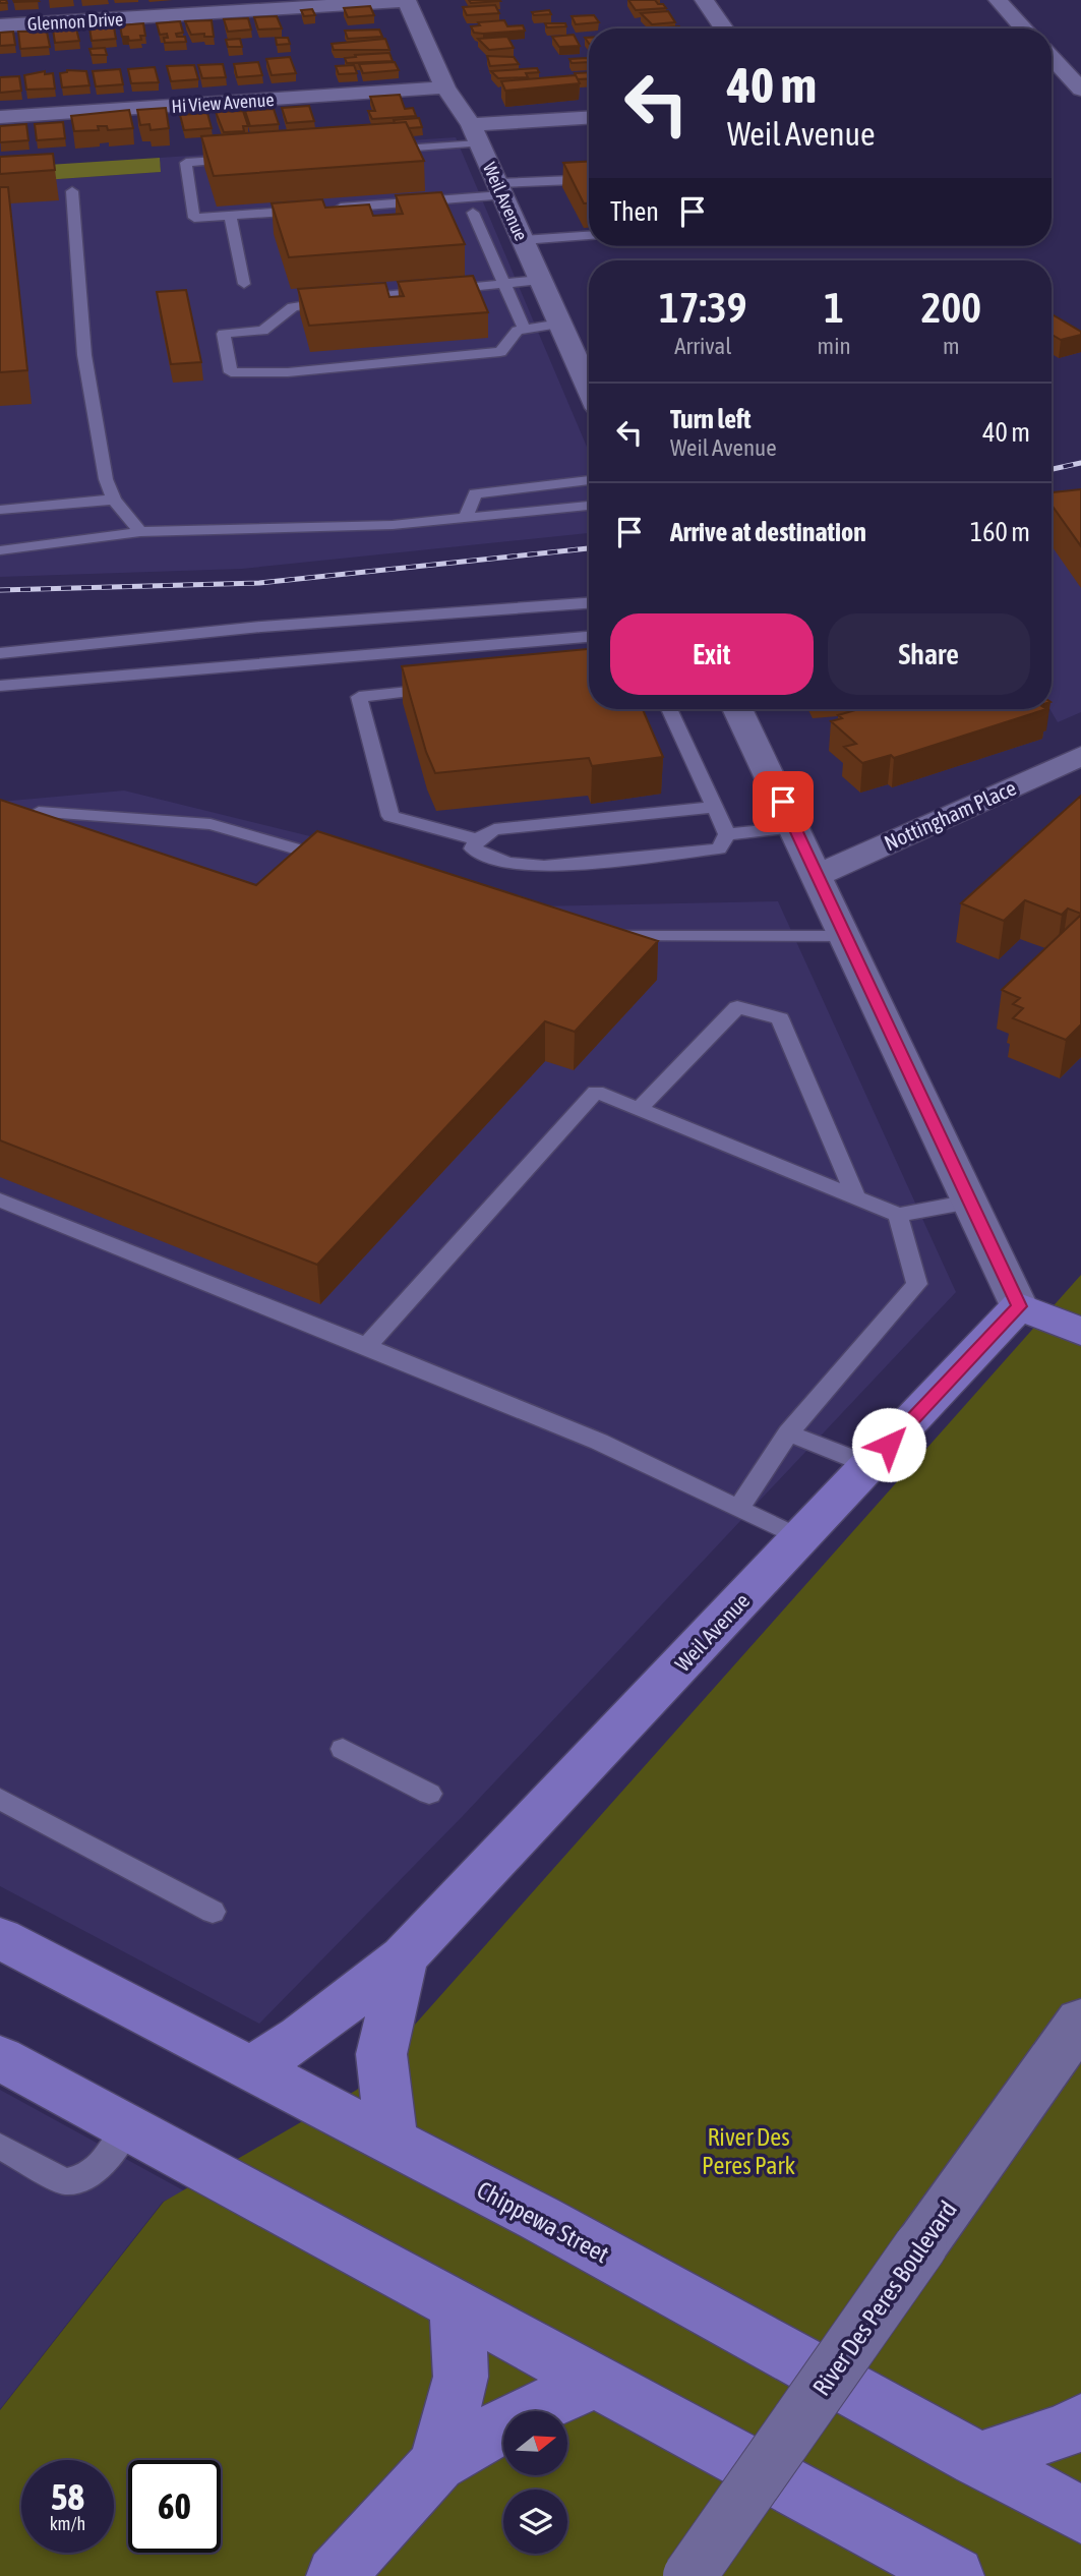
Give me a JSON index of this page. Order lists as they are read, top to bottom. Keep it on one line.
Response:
{"streets":{"main road":["Weil Avenue","Chippewa Street"],"street":["Glennon Drive","Hi View Avenue","Nottingham Place","River Des Peres Boulevard"]},"crossings":[["Glennon Drive","Weil Avenue"],["Hi View Avenue","Weil Avenue"],["Weil Avenue","Chippewa Street"]],"parks":["River Des Peres Park"],"north":"right","page":{"turn":["40 m","Weil Avenue"],"then":"Then","eta":["17:39","Arrival","1","min","200","m"],"list":[{"name":"Turn left","note":"Weil Avenue","value":"40 m"},{"name":"Arrive at destination","value":"160 m"}],"buttons":["Exit","Share"],"speed":"58 km/h","limit":"60"}}
